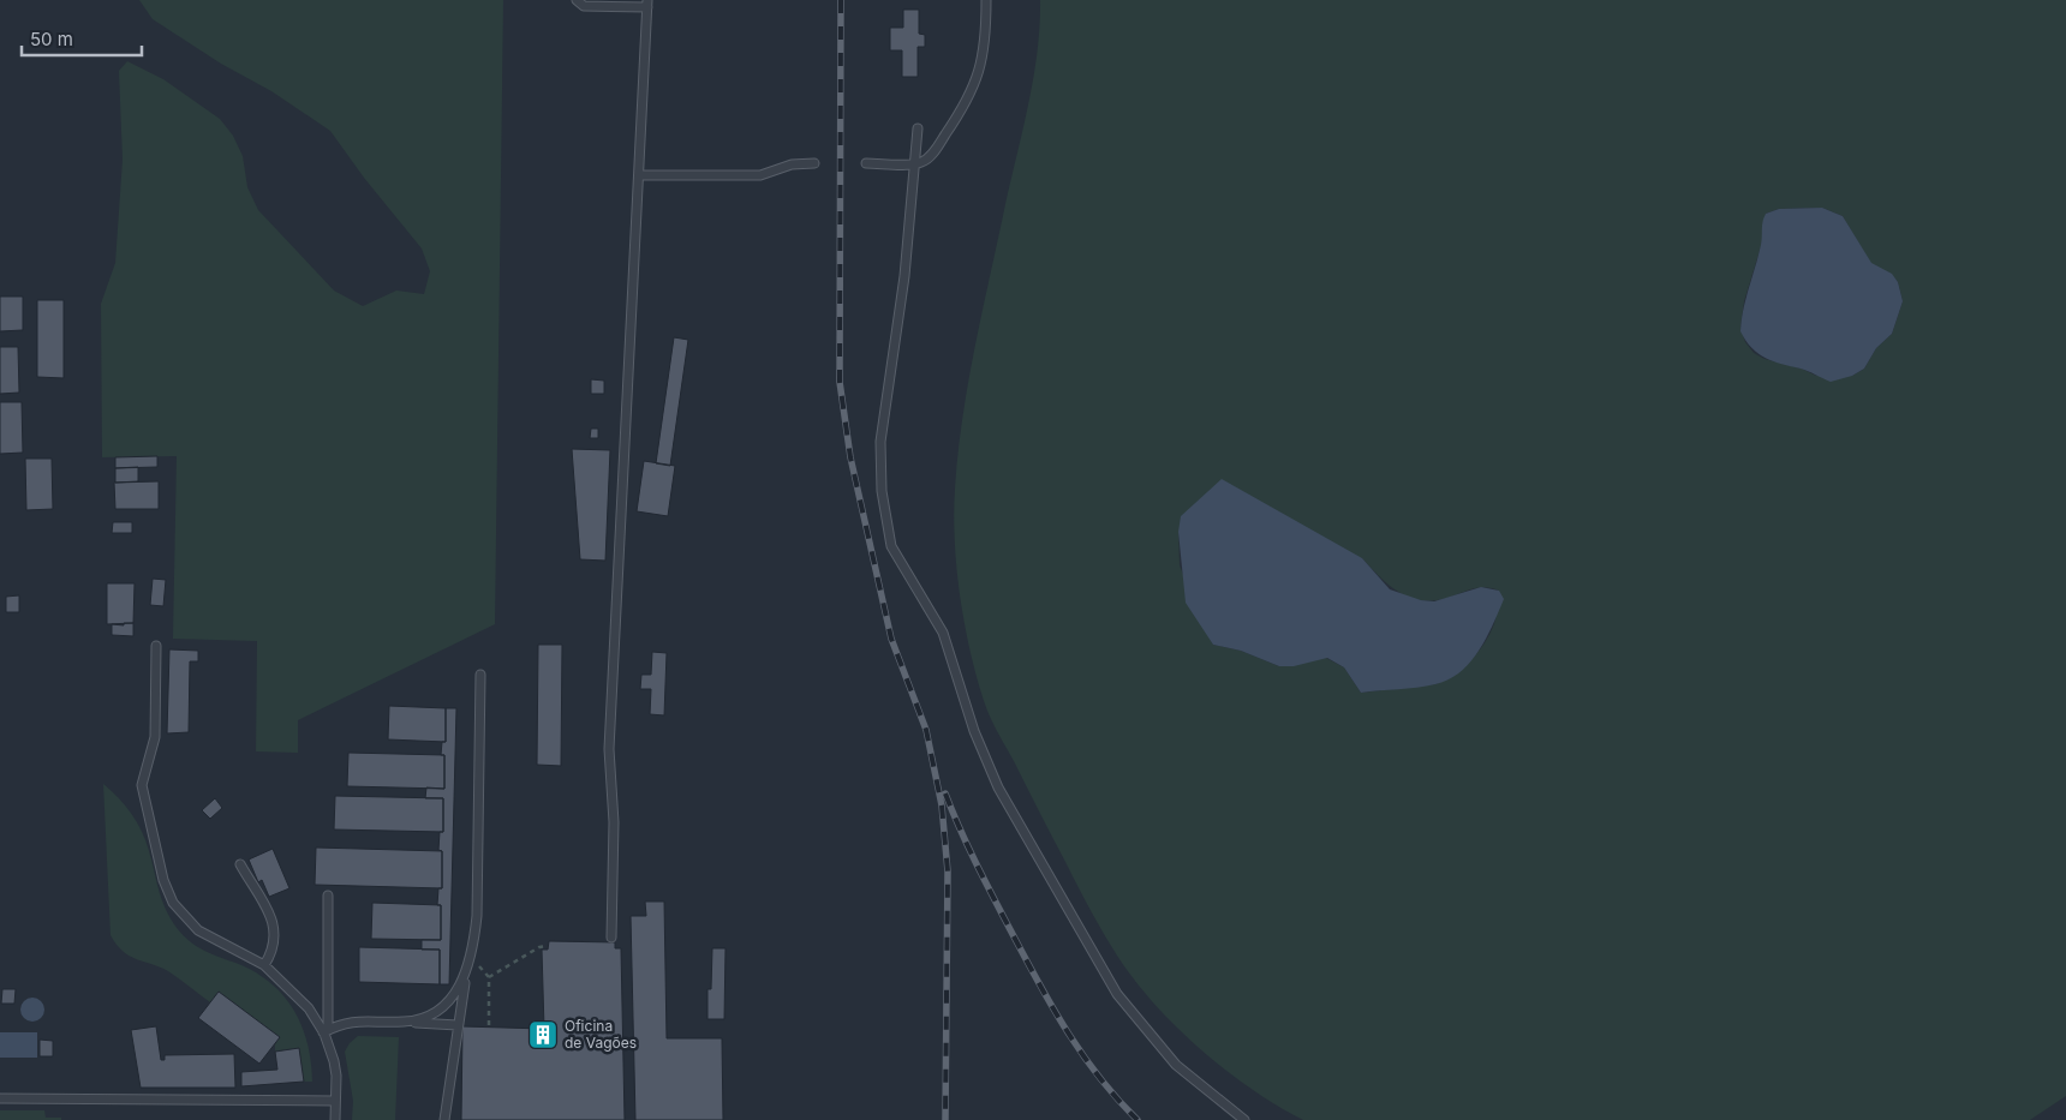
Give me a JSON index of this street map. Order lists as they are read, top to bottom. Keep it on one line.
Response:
{"places":{"building":["Oficina de Vagões"]},"scale_bar":"50 m"}
